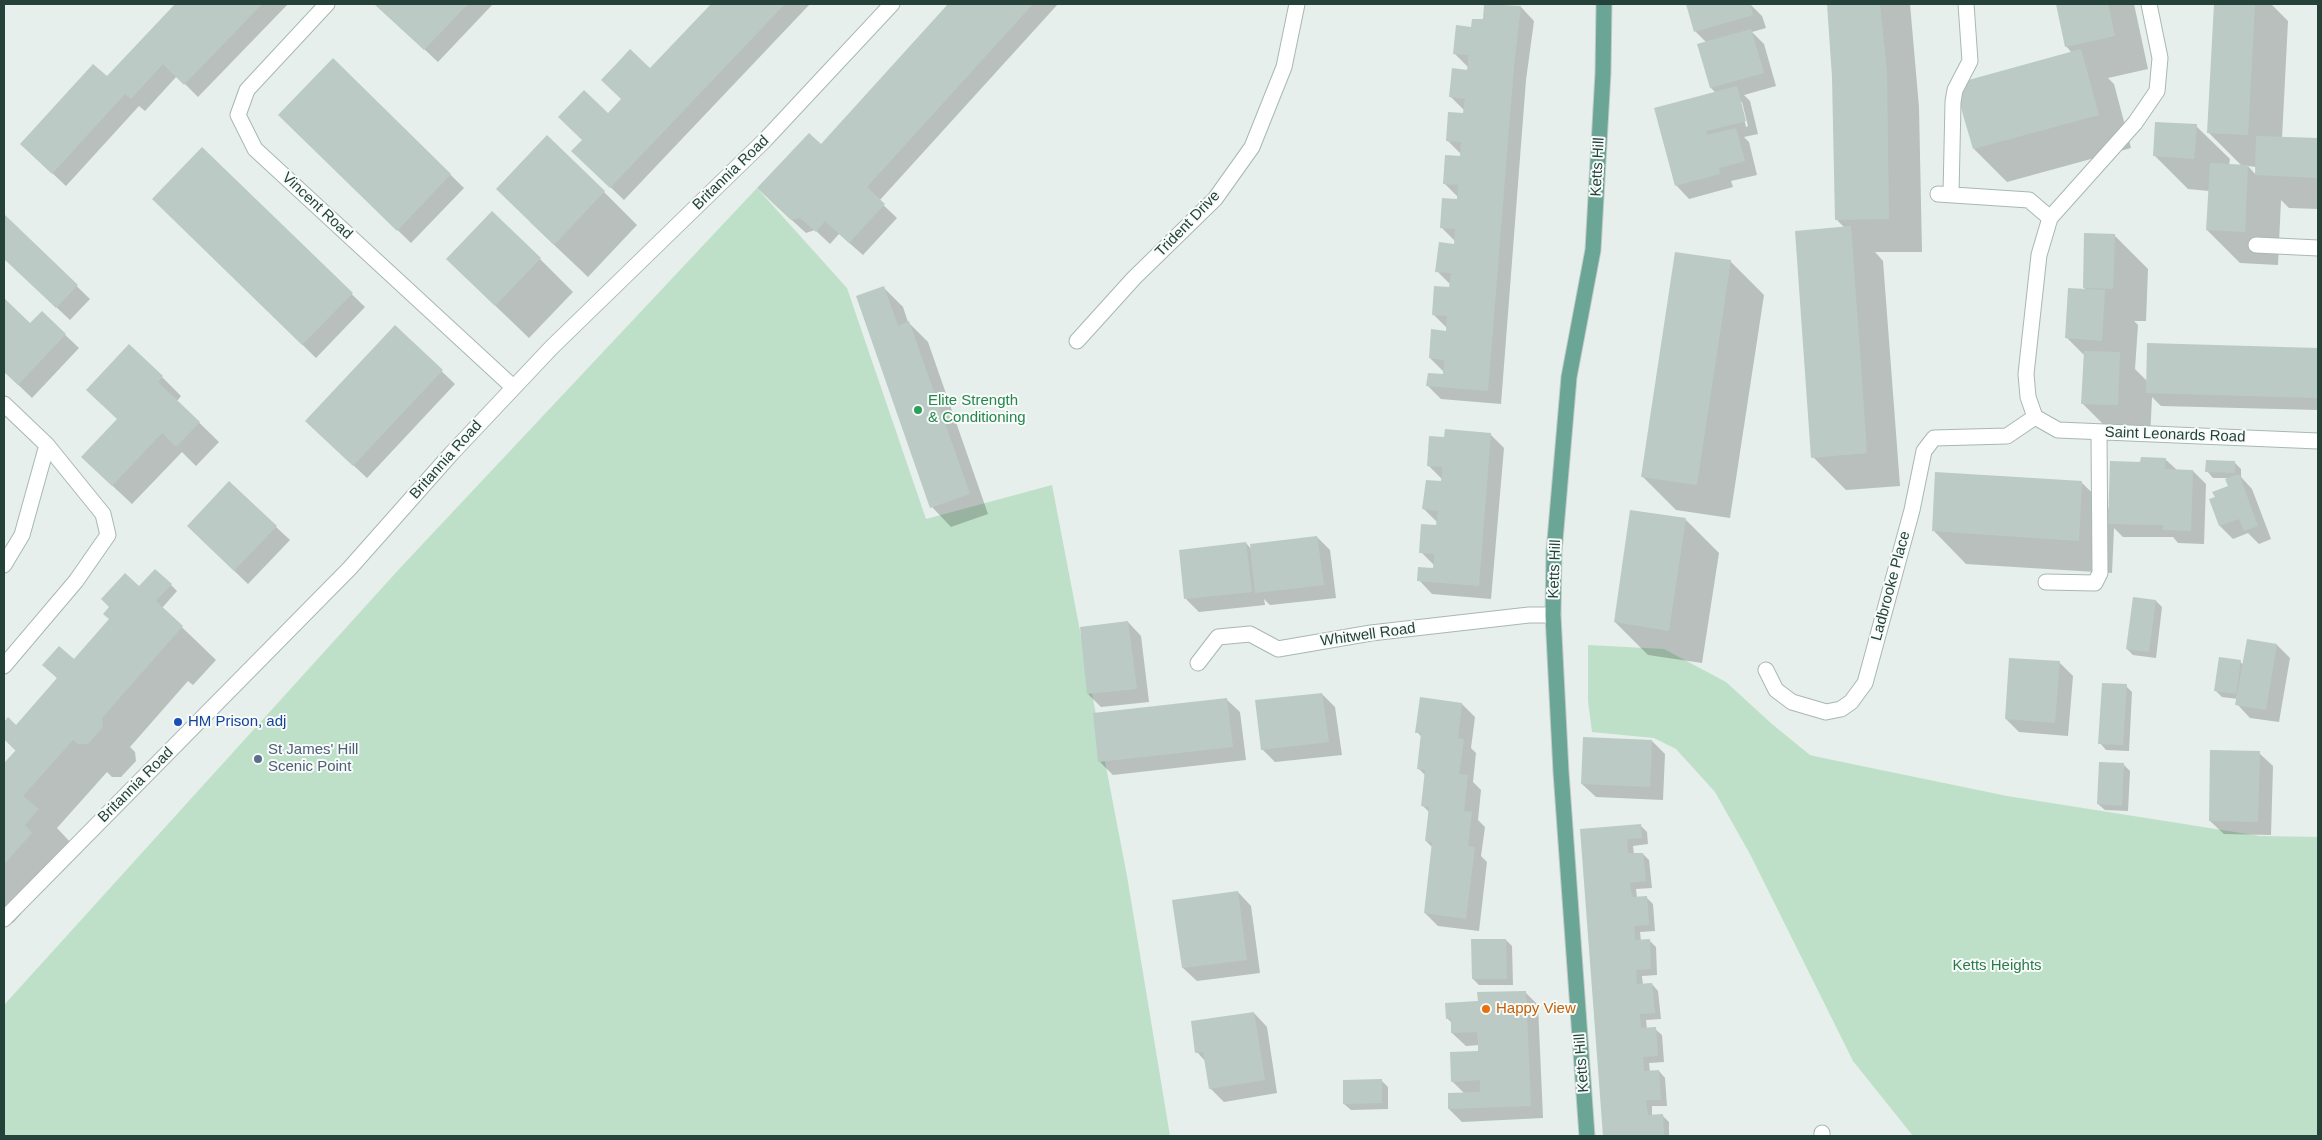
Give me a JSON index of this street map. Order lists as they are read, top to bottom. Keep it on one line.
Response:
{"streets":{"main road":["Ketts Hill"],"street":["Britannia Road","Vincent Road","Trident Drive","Saint Leonards Road","Ladbrooke Place","Whitwell Road"]},"crossings":[["Ketts Hill","Whitwell Road"],["Britannia Road","Vincent Road"],["Saint Leonards Road","Ladbrooke Place"]],"parks":["Ketts Heights"],"places":["Elite Strength & Conditioning","HM Prison, adj","St James' Hill Scenic Point","Happy View"]}
